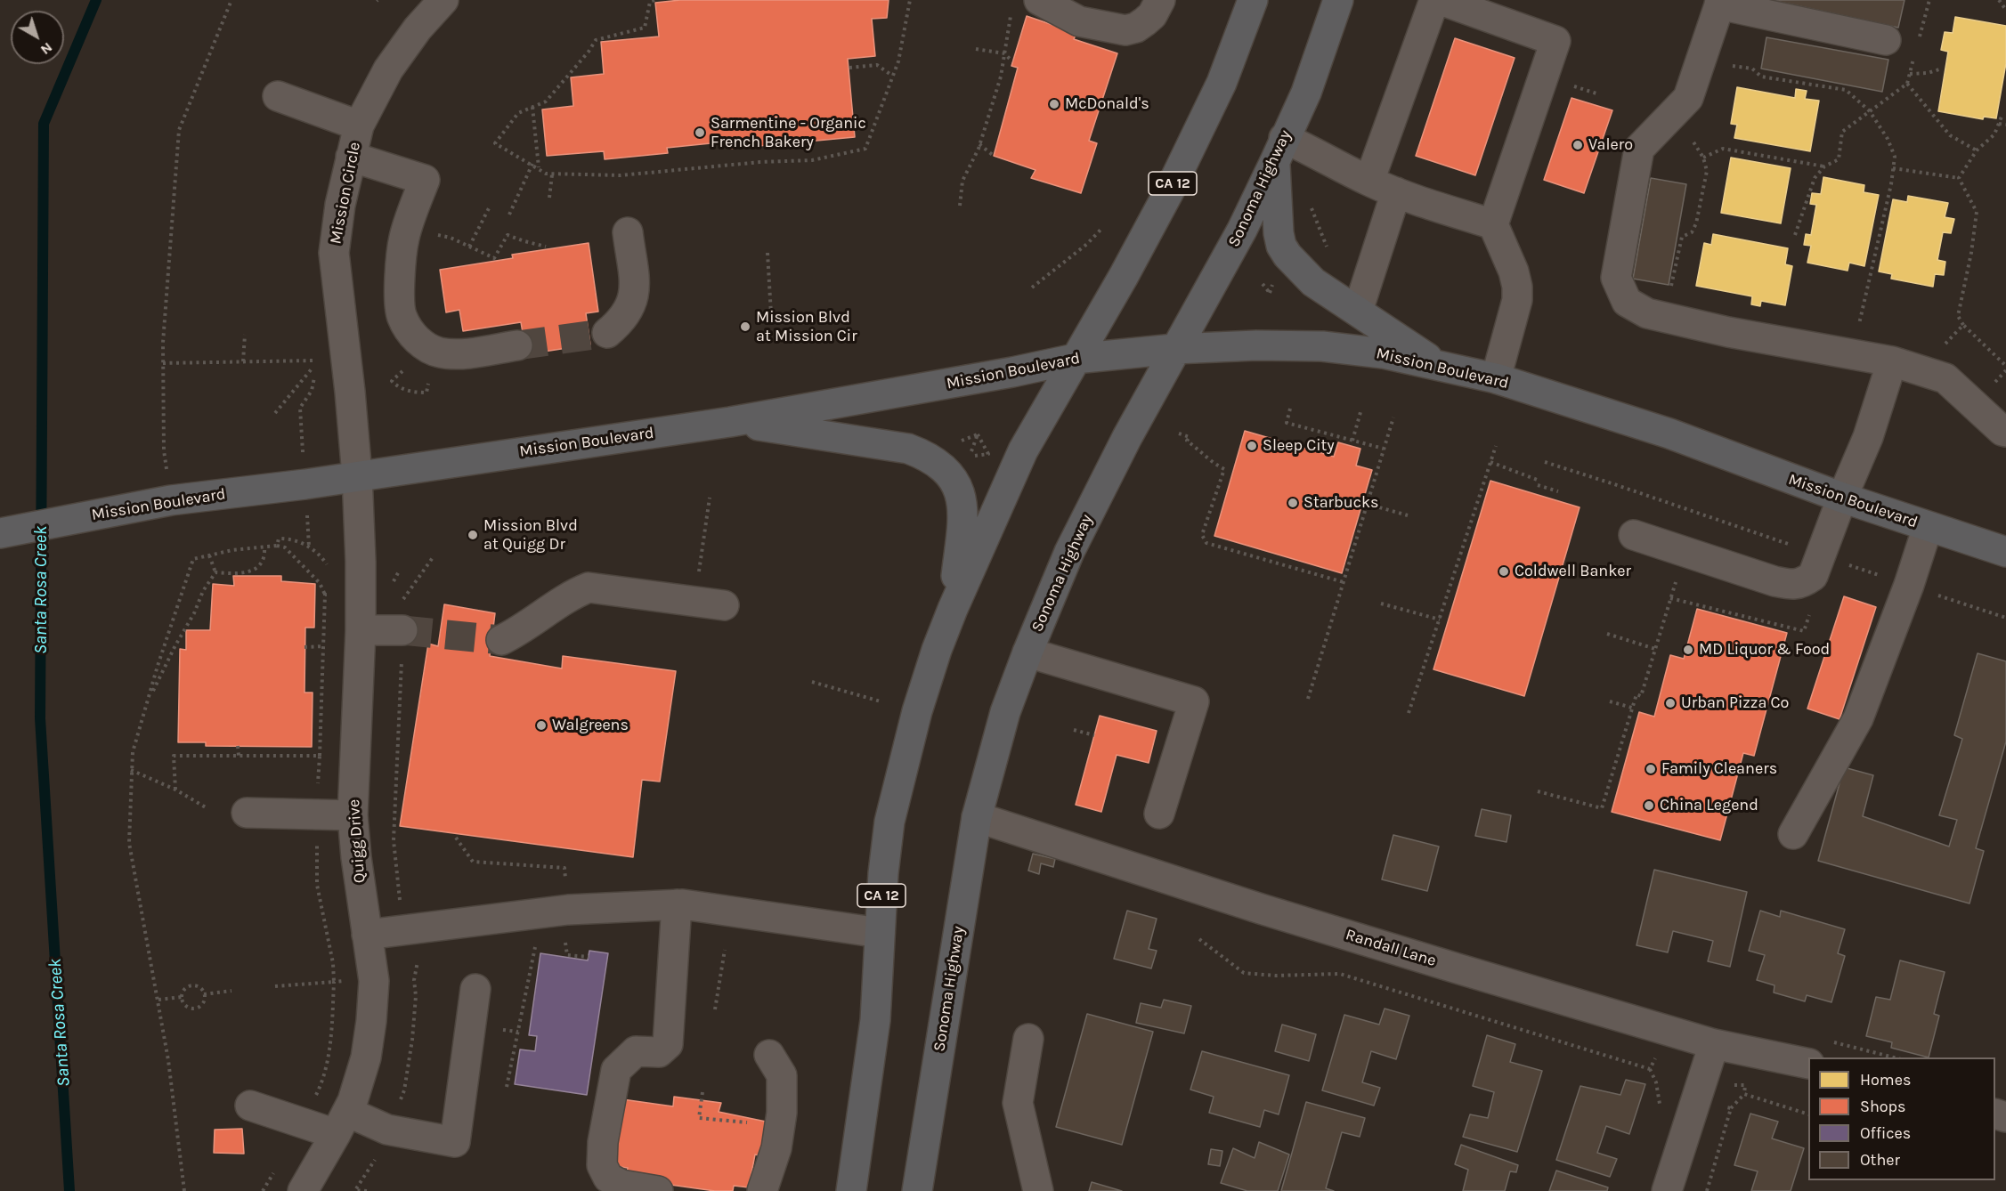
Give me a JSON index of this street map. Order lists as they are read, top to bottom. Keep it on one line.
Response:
{"streets":{"main road":["CA 12","Sonoma Highway","Mission Boulevard"],"street":["Mission Circle","Quigg Drive","Randall Lane"]},"crossings":[["CA 12","Mission Boulevard"],["Sonoma Highway","Mission Boulevard"],["Sonoma Highway","Randall Lane"],["Mission Circle","Mission Boulevard"],["Mission Circle","Quigg Drive"],["Mission Boulevard","Quigg Drive"]],"water":["Santa Rosa Creek"],"places":["McDonald's","Sarmentine - Organic French Bakery","Valero","Mission Blvd at Mission Cir","Sleep City","Starbucks","Mission Blvd at Quigg Dr","Coldwell Banker","MD Liquor & Food","Urban Pizza Co","Walgreens","Family Cleaners","China Legend"],"legend":["Homes","Shops","Offices","Other"],"north":"bottom right"}
